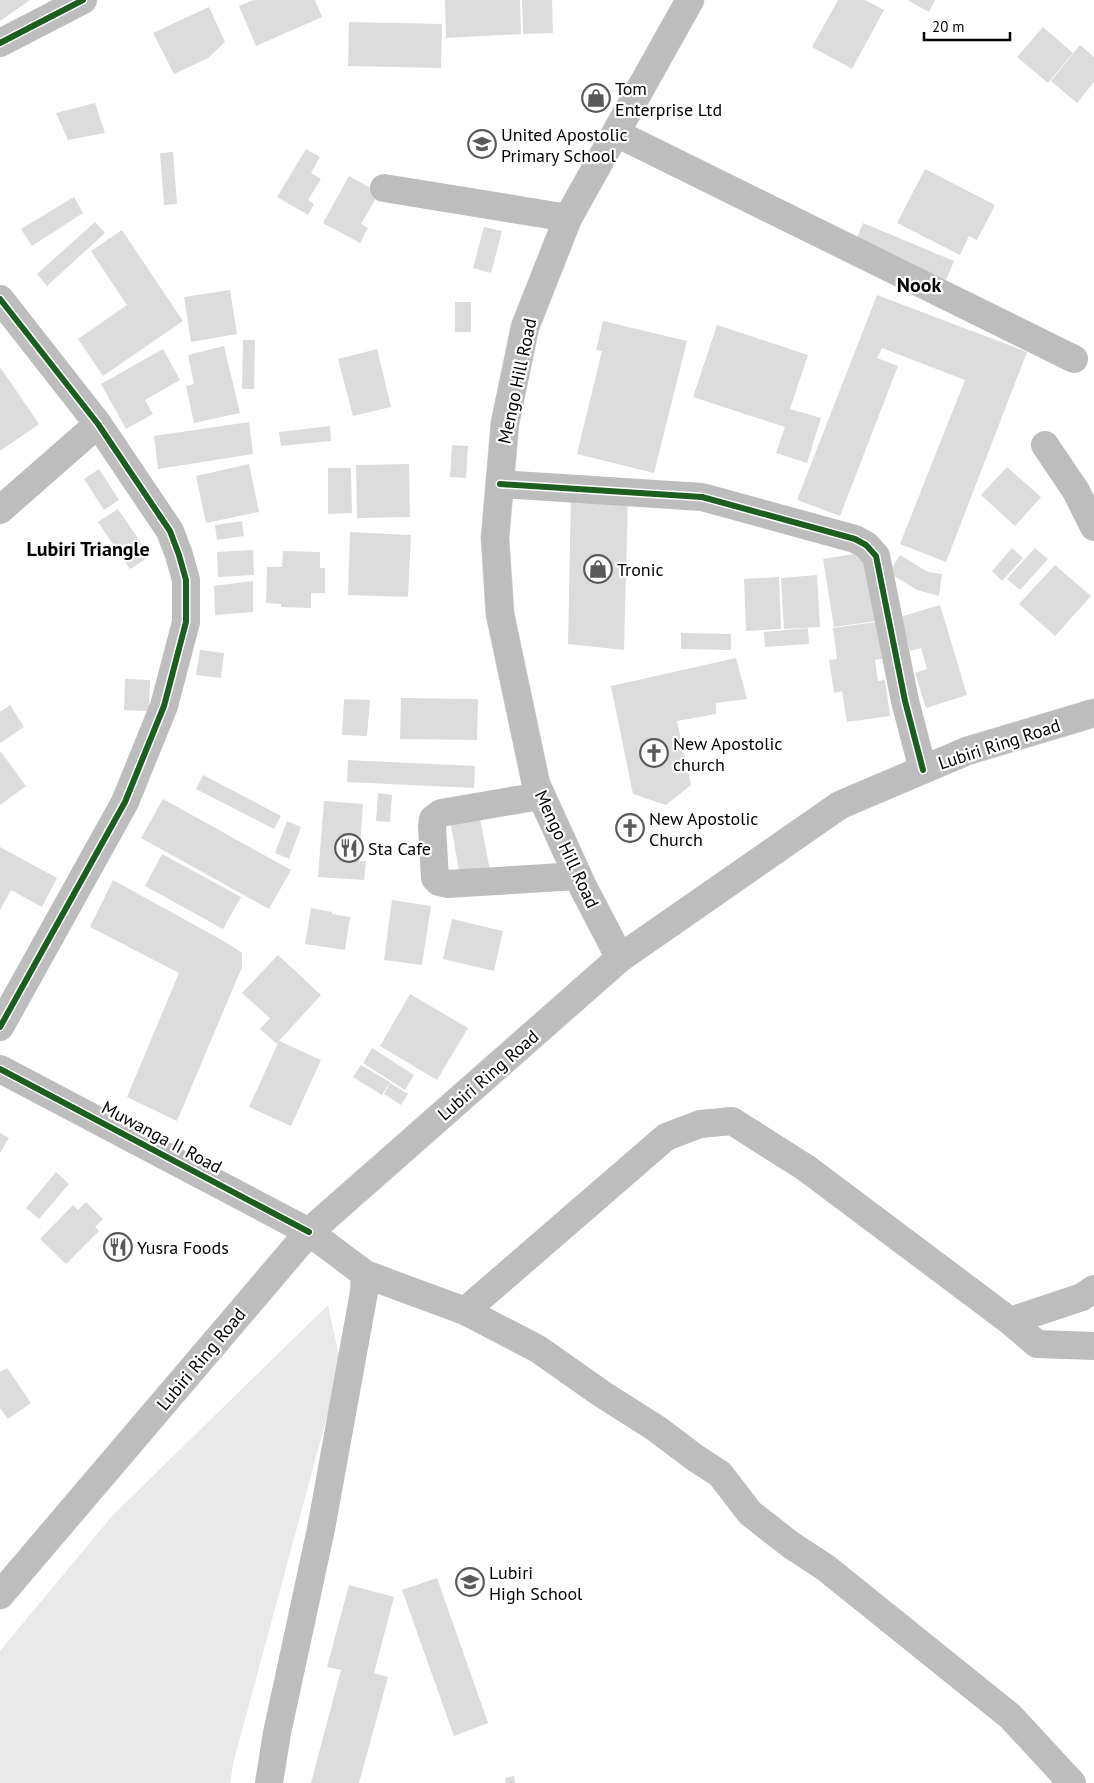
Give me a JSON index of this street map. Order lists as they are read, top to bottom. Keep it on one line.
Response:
{"streets":{"main road":["Mengo Hill Road","Lubiri Ring Road","Muwanga II Road"]},"crossings":[["Mengo Hill Road","Lubiri Ring Road"],["Lubiri Ring Road","Muwanga II Road"]],"districts":["Nook","Lubiri Triangle"],"places":{"shop":["Tom Enterprise Ltd","Tronic"],"school or university":["United Apostolic Primary School","Lubiri High School"],"church":["New Apostolic church","New Apostolic Church"],"restaurant":["Sta Cafe","Yusra Foods"]},"scale_bar":"20 m"}
